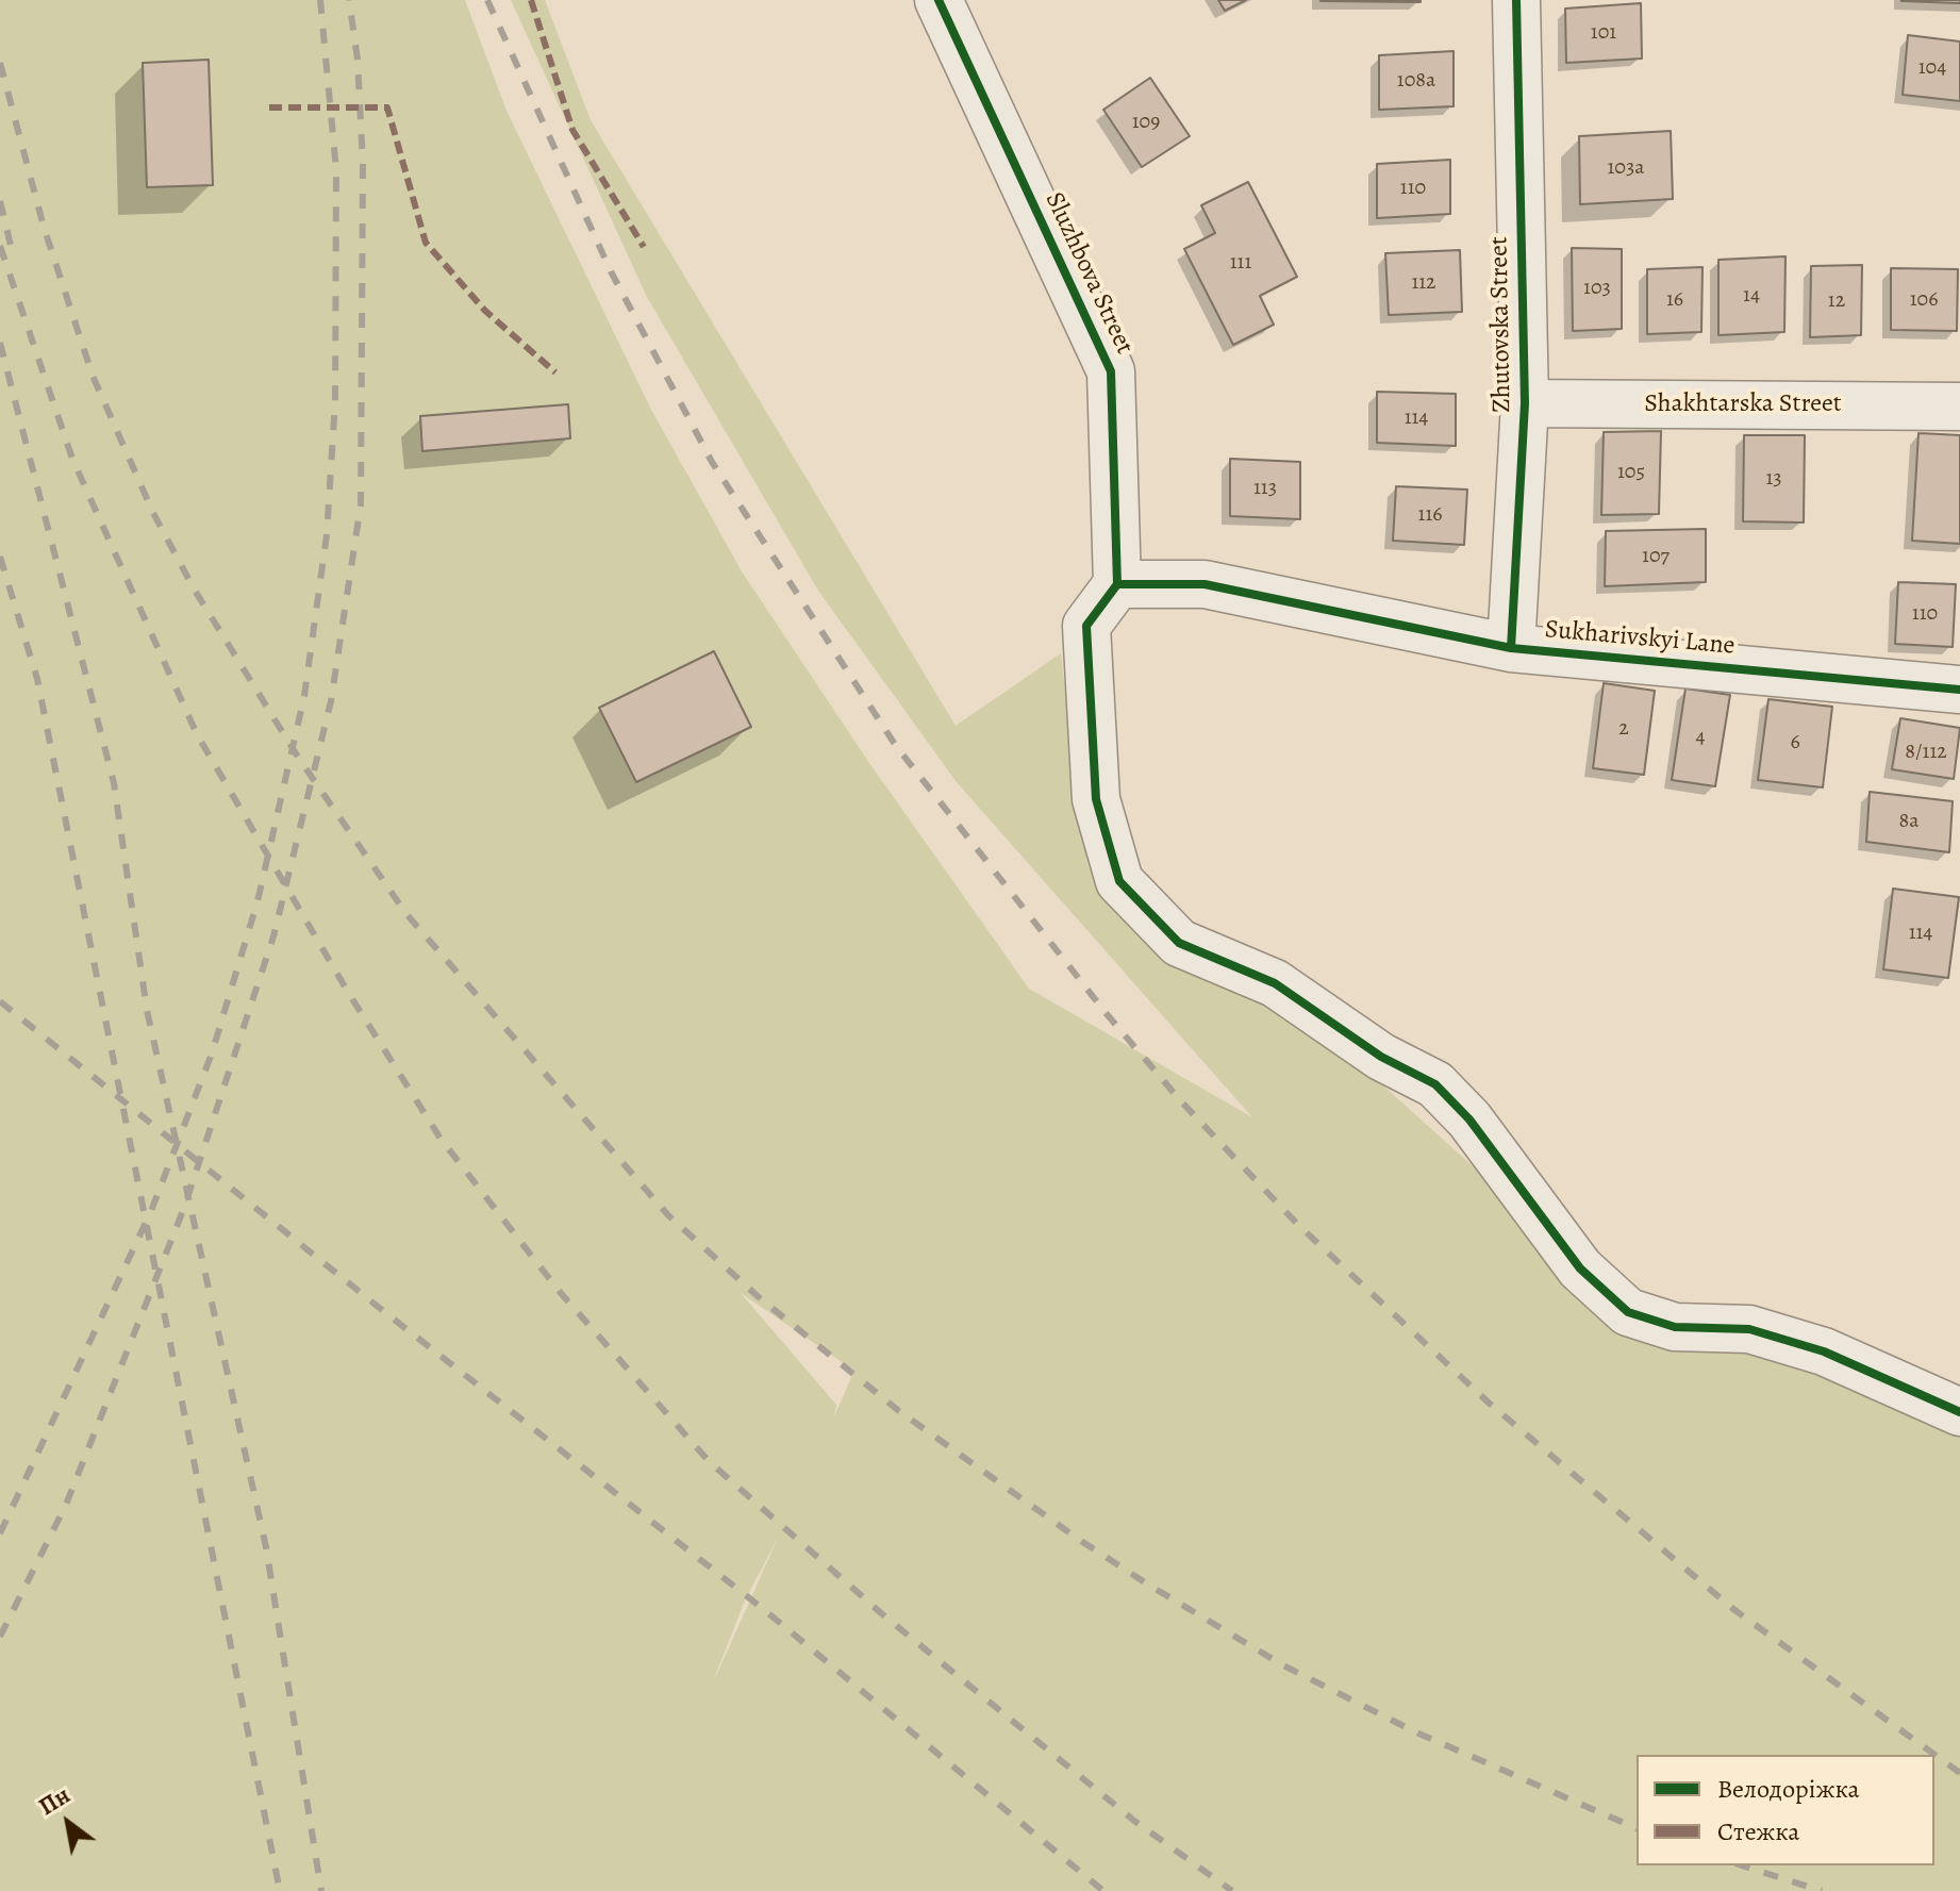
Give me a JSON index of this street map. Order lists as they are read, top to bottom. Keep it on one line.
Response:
{"streets":{"street":["Sluzhbova Street","Zhutovska Street","Shakhtarska Street","Sukharivskyi Lane"]},"crossings":[["Sluzhbova Street","Sukharivskyi Lane"],["Zhutovska Street","Shakhtarska Street"],["Zhutovska Street","Sukharivskyi Lane"]],"house_numbers":["101","104","108а","109","103а","110","111","112","103","14","16","106","12","114","105","13","113","116","107","110","2","4","6","8/112","8а","114"],"legend":["Велодоріжка","Стежка"],"north":"top left"}
